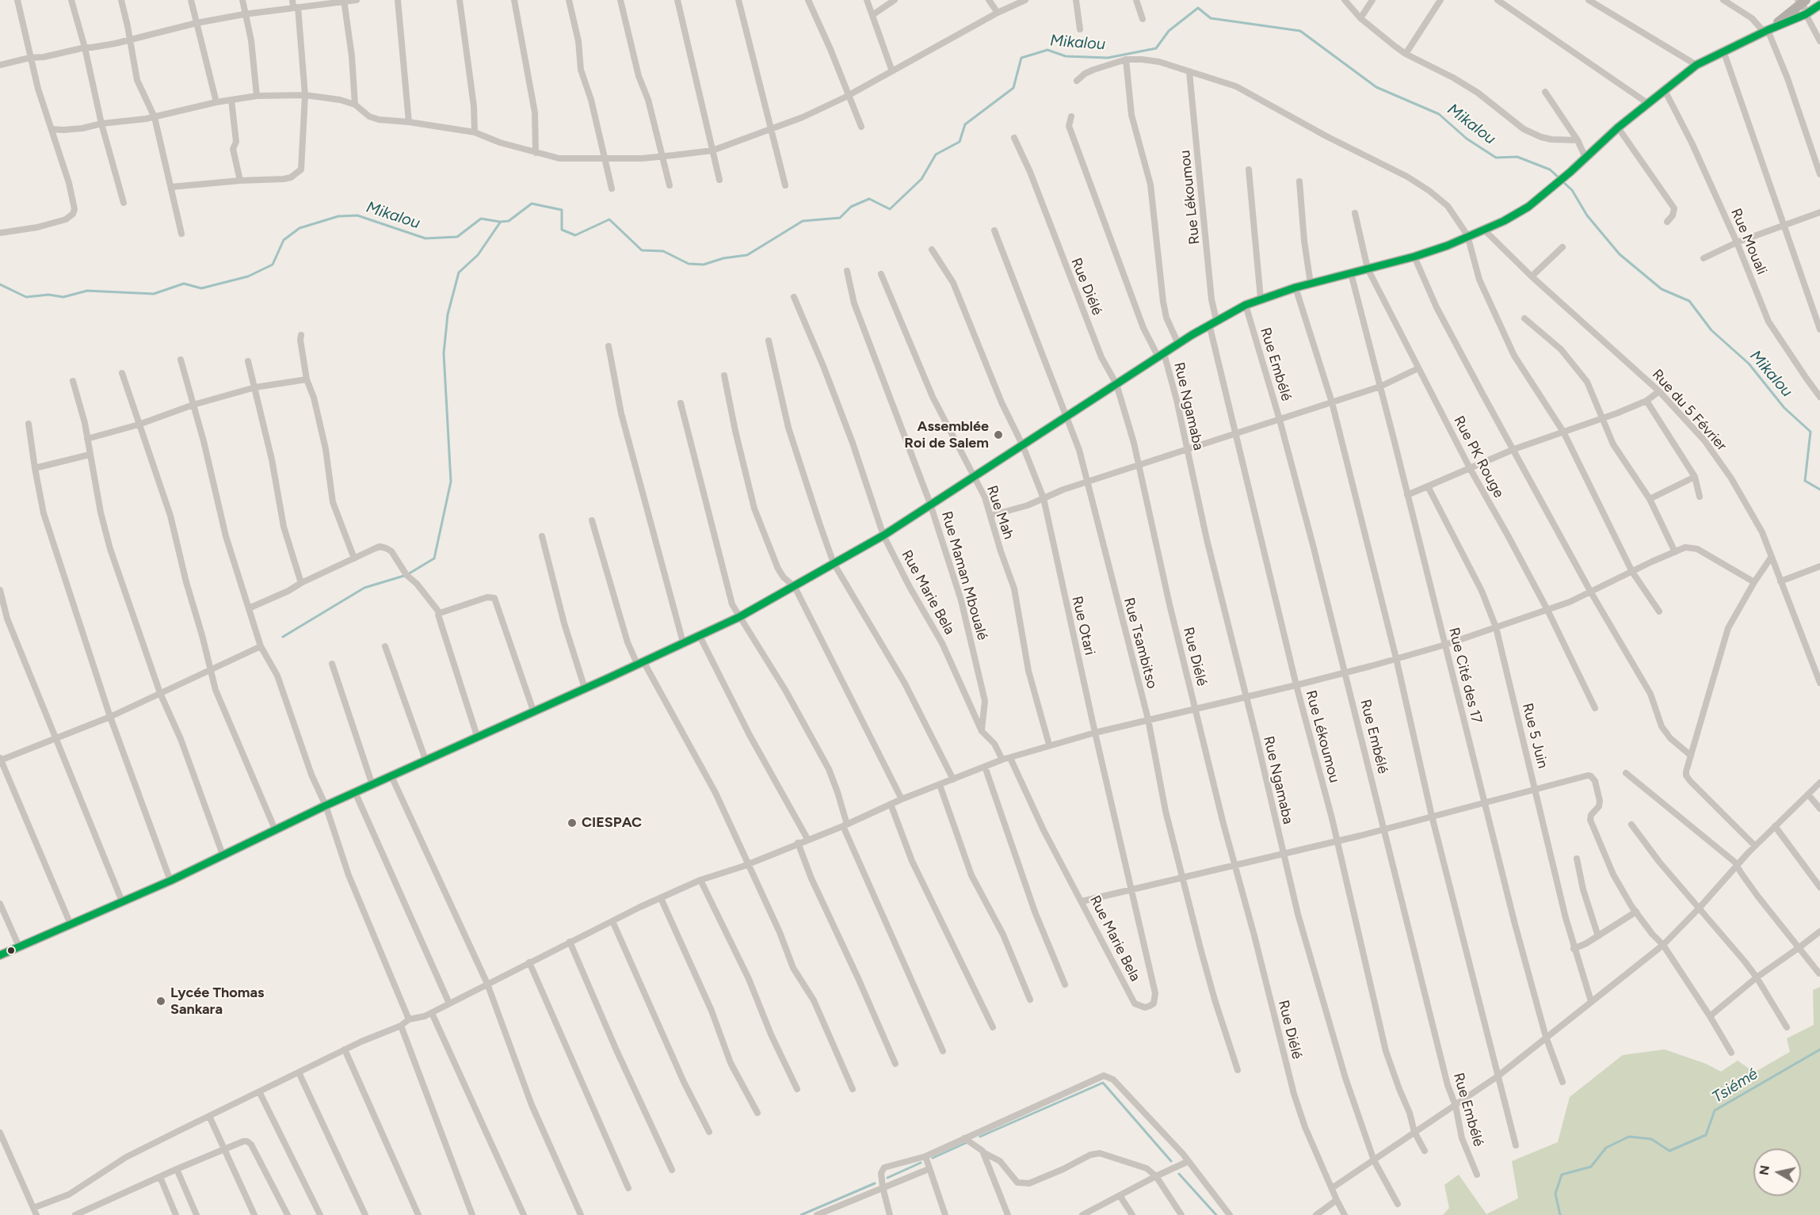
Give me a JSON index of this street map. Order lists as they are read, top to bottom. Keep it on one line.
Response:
{"streets":{"street":["Rue Lékoumou","Rue Mouali","Rue Diélé","Rue Embélé","Rue Ngamaba","Rue du 5 Février","Rue PK Rouge","Rue Mah","Rue Maman Mboualé","Rue Marie Bela","Rue Otari","Rue Tsambitso","Rue Cité des 17","Rue 5 Juin"]},"crossings":[["Rue Maman Mboualé","Rue Marie Bela"],["Rue Marie Bela","Rue Otari"]],"water":["Mikalou","Tsiémé"],"places":["Assemblée Roi de Salem","CIESPAC","Lycée Thomas Sankara"],"north":"left"}
